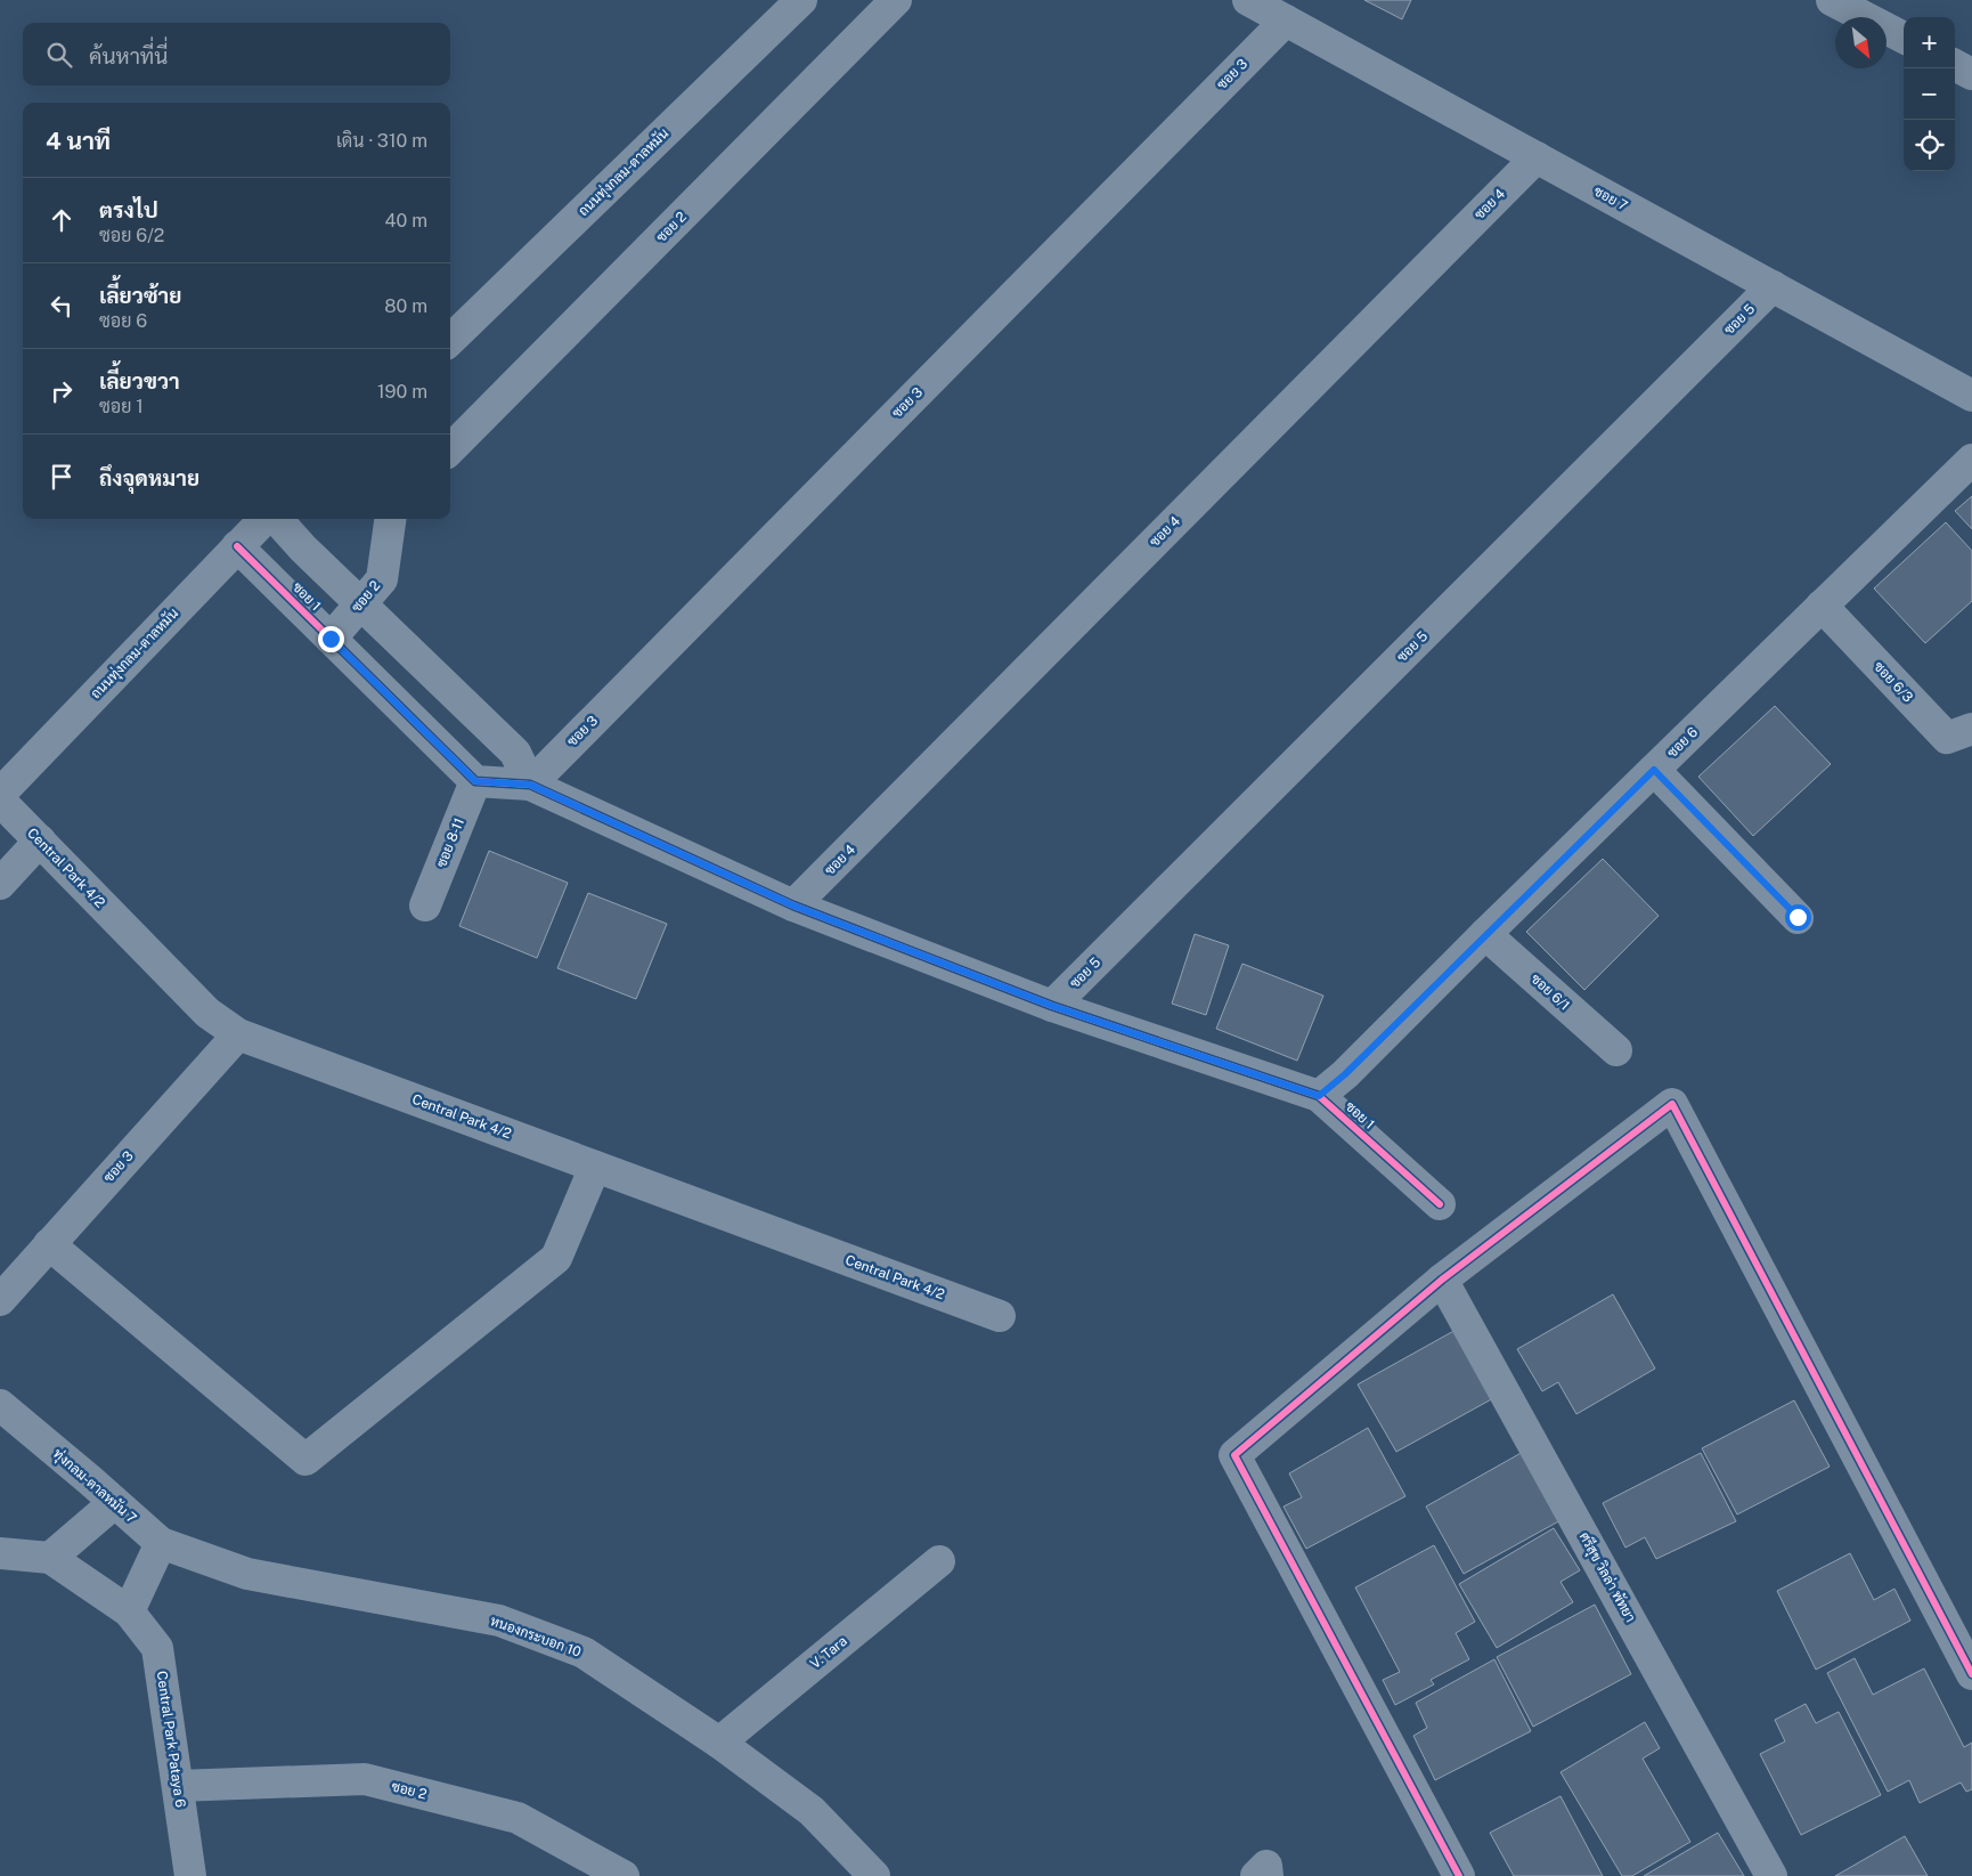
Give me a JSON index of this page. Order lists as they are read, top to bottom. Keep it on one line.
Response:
{"streets":{"street":["ซอย 3","ถนนทุ่งกลม-ตาลหมัน","ซอย 7","ซอย 4","ซอย 2","ซอย 5","ซอย 1","ซอย 6/3","ซอย 6","ซอย 8-11","Central Park 4/2","ซอย 6/1","ทุ่งกลม-ตาลหมัน 7","ศรีสุข วิลล่า พัทยา","หนองกระบอก 10","V. Tara","Central Park Pataya 6"]},"crossings":[["ซอย 3","ซอย 7"],["ซอย 3","ซอย 1"],["ซอย 3","Central Park 4/2"],["ถนนทุ่งกลม-ตาลหมัน","ซอย 1"],["ซอย 7","ซอย 4"],["ซอย 7","ซอย 5"],["ซอย 4","ซอย 1"],["ซอย 2","ซอย 1"],["ซอย 2","Central Park Pataya 6"],["ซอย 5","ซอย 1"],["ซอย 1","ซอย 6"],["ซอย 1","ซอย 8-11"],["ซอย 6/3","ซอย 6"],["ซอย 6","ซอย 6/1"],["ทุ่งกลม-ตาลหมัน 7","หนองกระบอก 10"],["หนองกระบอก 10","V. Tara"]],"north":"bottom right","page":{"map_buttons":["+","−"],"search":"ค้นหาที่นี่","heading":["4 นาที","เดิน · 310 m"],"list":[["ตรงไป","ซอย 6/2","40 m"],["เลี้ยวซ้าย","ซอย 6","80 m"],["เลี้ยวขวา","ซอย 1","190 m"],"ถึงจุดหมาย"]}}
